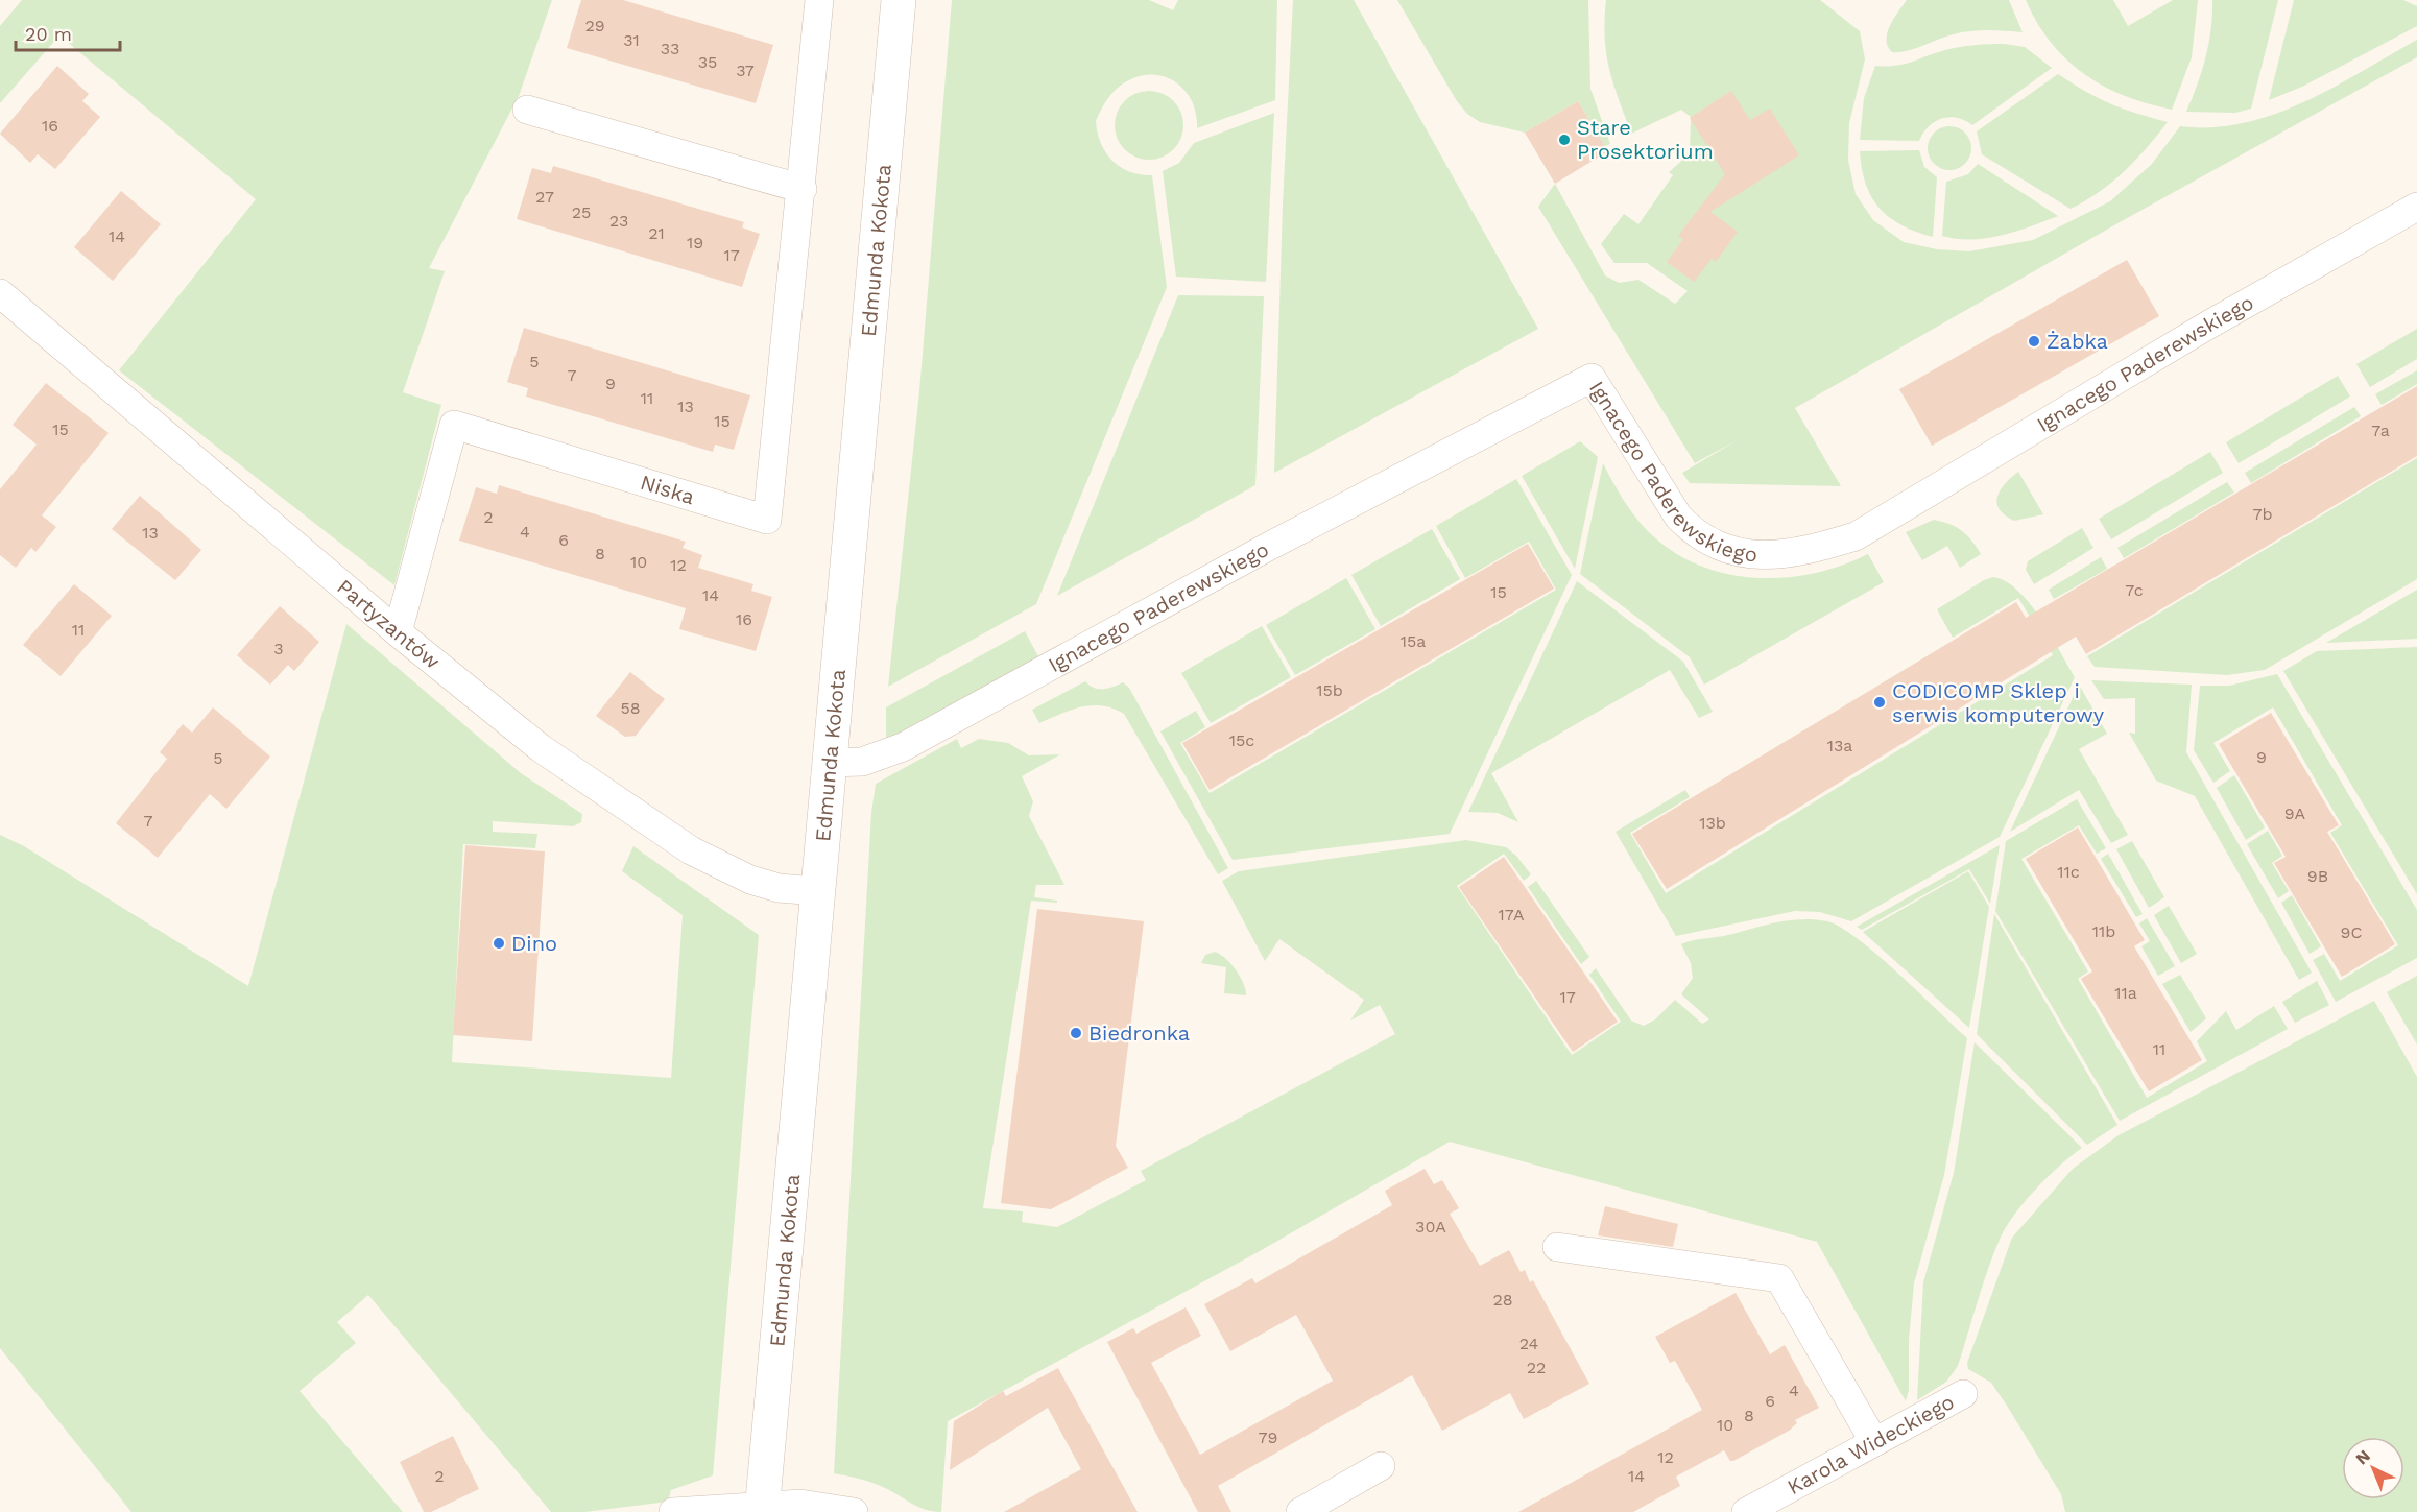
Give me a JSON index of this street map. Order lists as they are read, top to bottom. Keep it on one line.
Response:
{"streets":{"street":["Edmunda Kokota","Ignacego Paderewskiego","Niska","Partyzantów","Karola Wideckiego"]},"crossings":[["Edmunda Kokota","Ignacego Paderewskiego"],["Edmunda Kokota","Partyzantów"],["Niska","Partyzantów"]],"places":["Stare Prosektorium","Żabka","CODICOMP Sklep i serwis komputerowy","Dino","Biedronka"],"house_numbers":["29","31","33","35","37","16","27","25","23","21","14","19","17","5","7","9","11","13","15","15","7a","7b","2","4","13","6","8","10","12","7c","15","14","16","11","15a","3","15b","58","15c","13a","9","5","9A","7","13b","11c","9B","17A","11b","9C","11a","17","11","30A","28","24","22","4","6","8","10","79","12","2","14"],"scale_bar":"20 m","north":"top left"}
